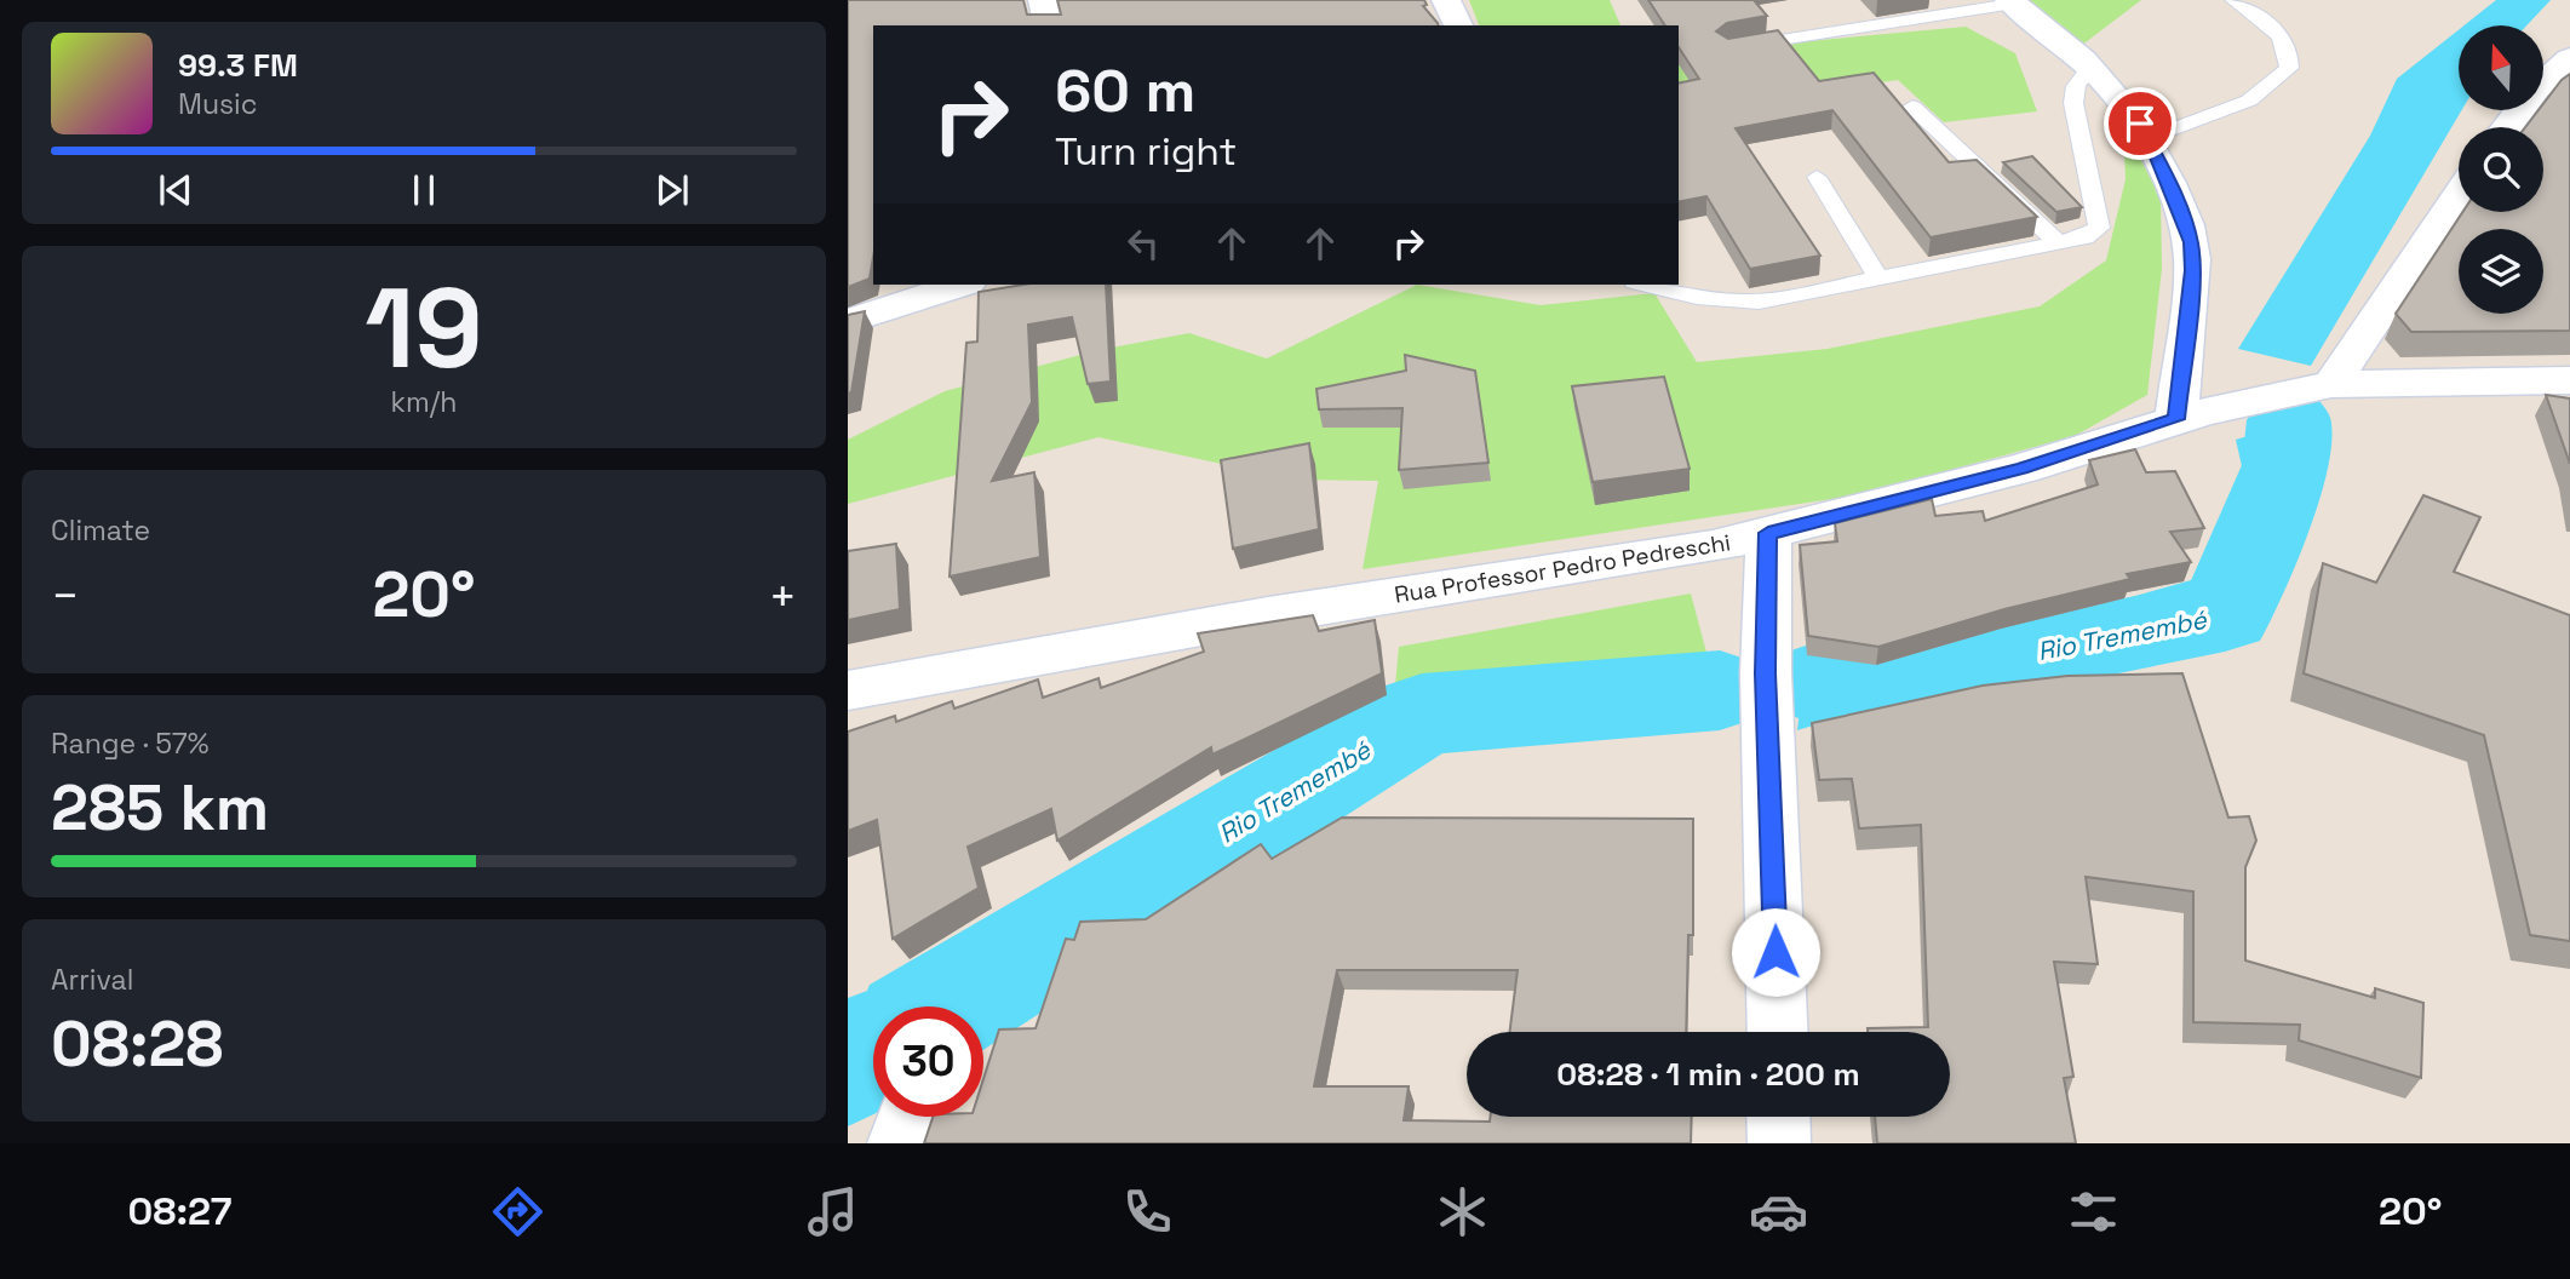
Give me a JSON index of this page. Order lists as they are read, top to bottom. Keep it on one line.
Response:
{"streets":{"street":["Rua Professor Pedro Pedreschi"]},"water":["Rio Tremembé"],"north":"top","page":{"turn":["60 m","Turn right"],"song":["99.3 FM","Music"],"tile":[["19","km/h"],"Climate",["Range · 57%","285 km"],["Arrival","08:28"]],"heat":["−","20°","+"],"limit":"30","trip":"08:28 · 1 min · 200 m","tabs":["08:27","20°"]}}
